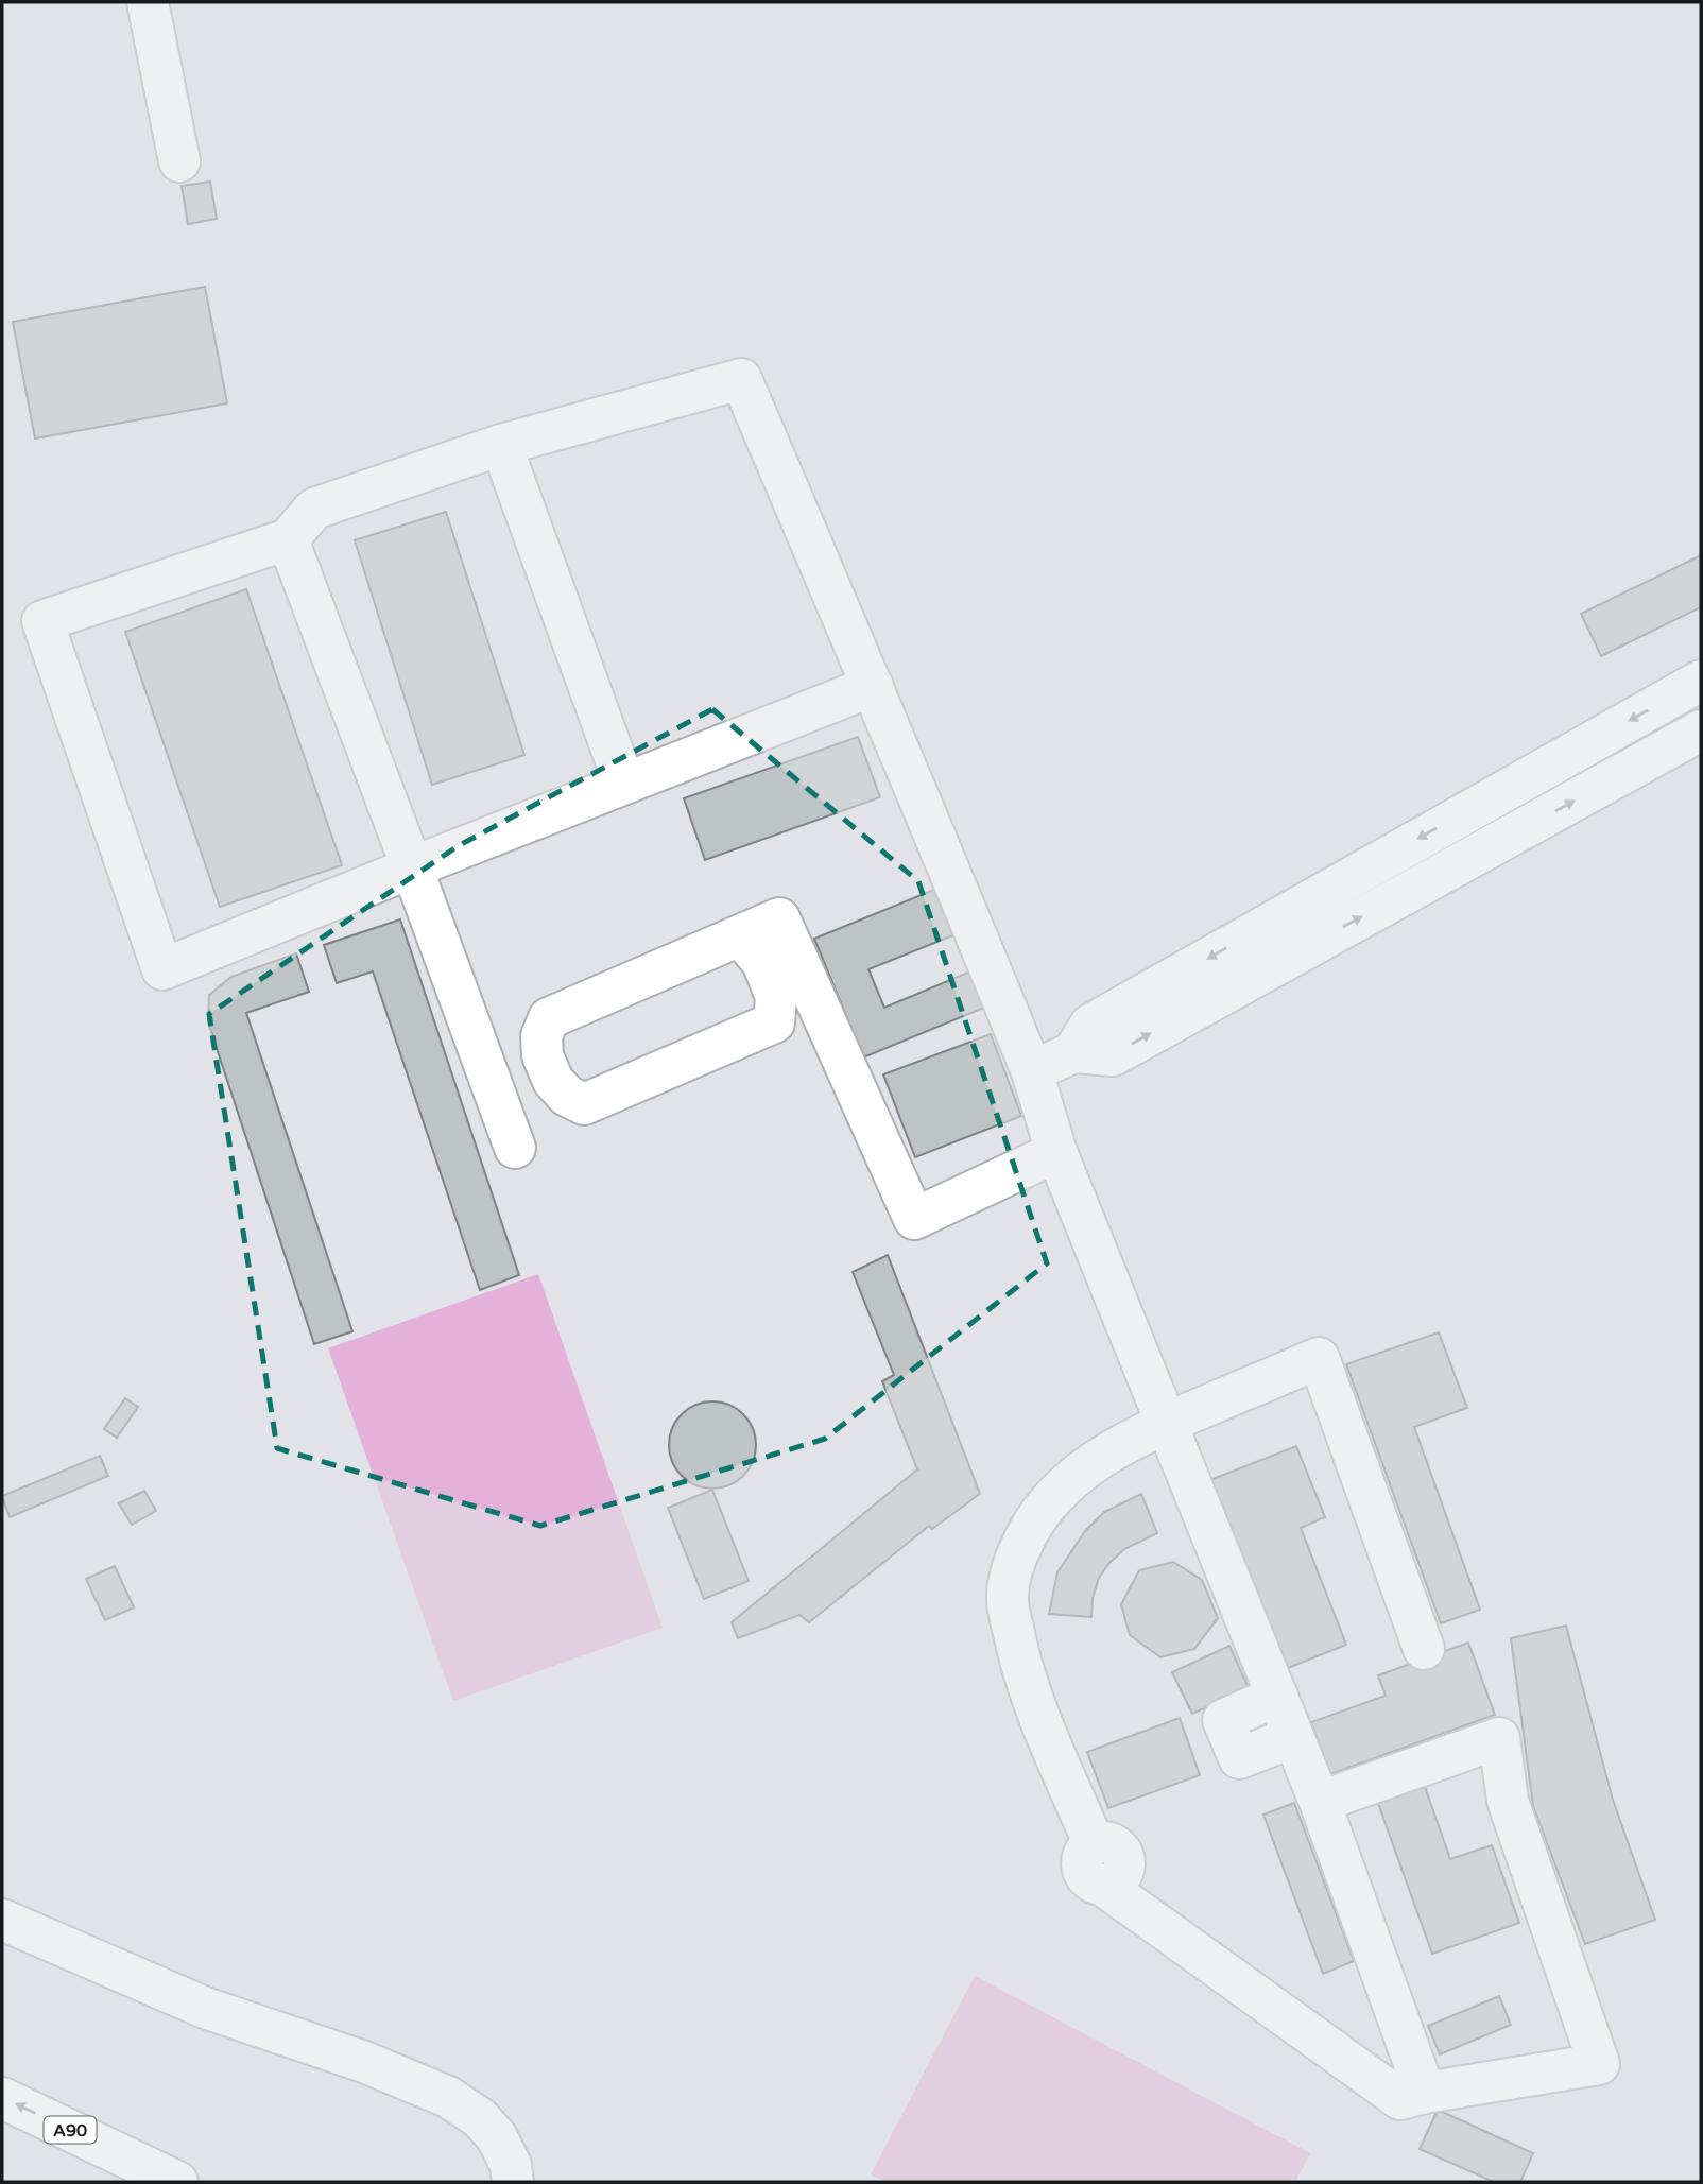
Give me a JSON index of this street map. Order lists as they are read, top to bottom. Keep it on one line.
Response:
{"streets":{"main road":["A90"]}}
